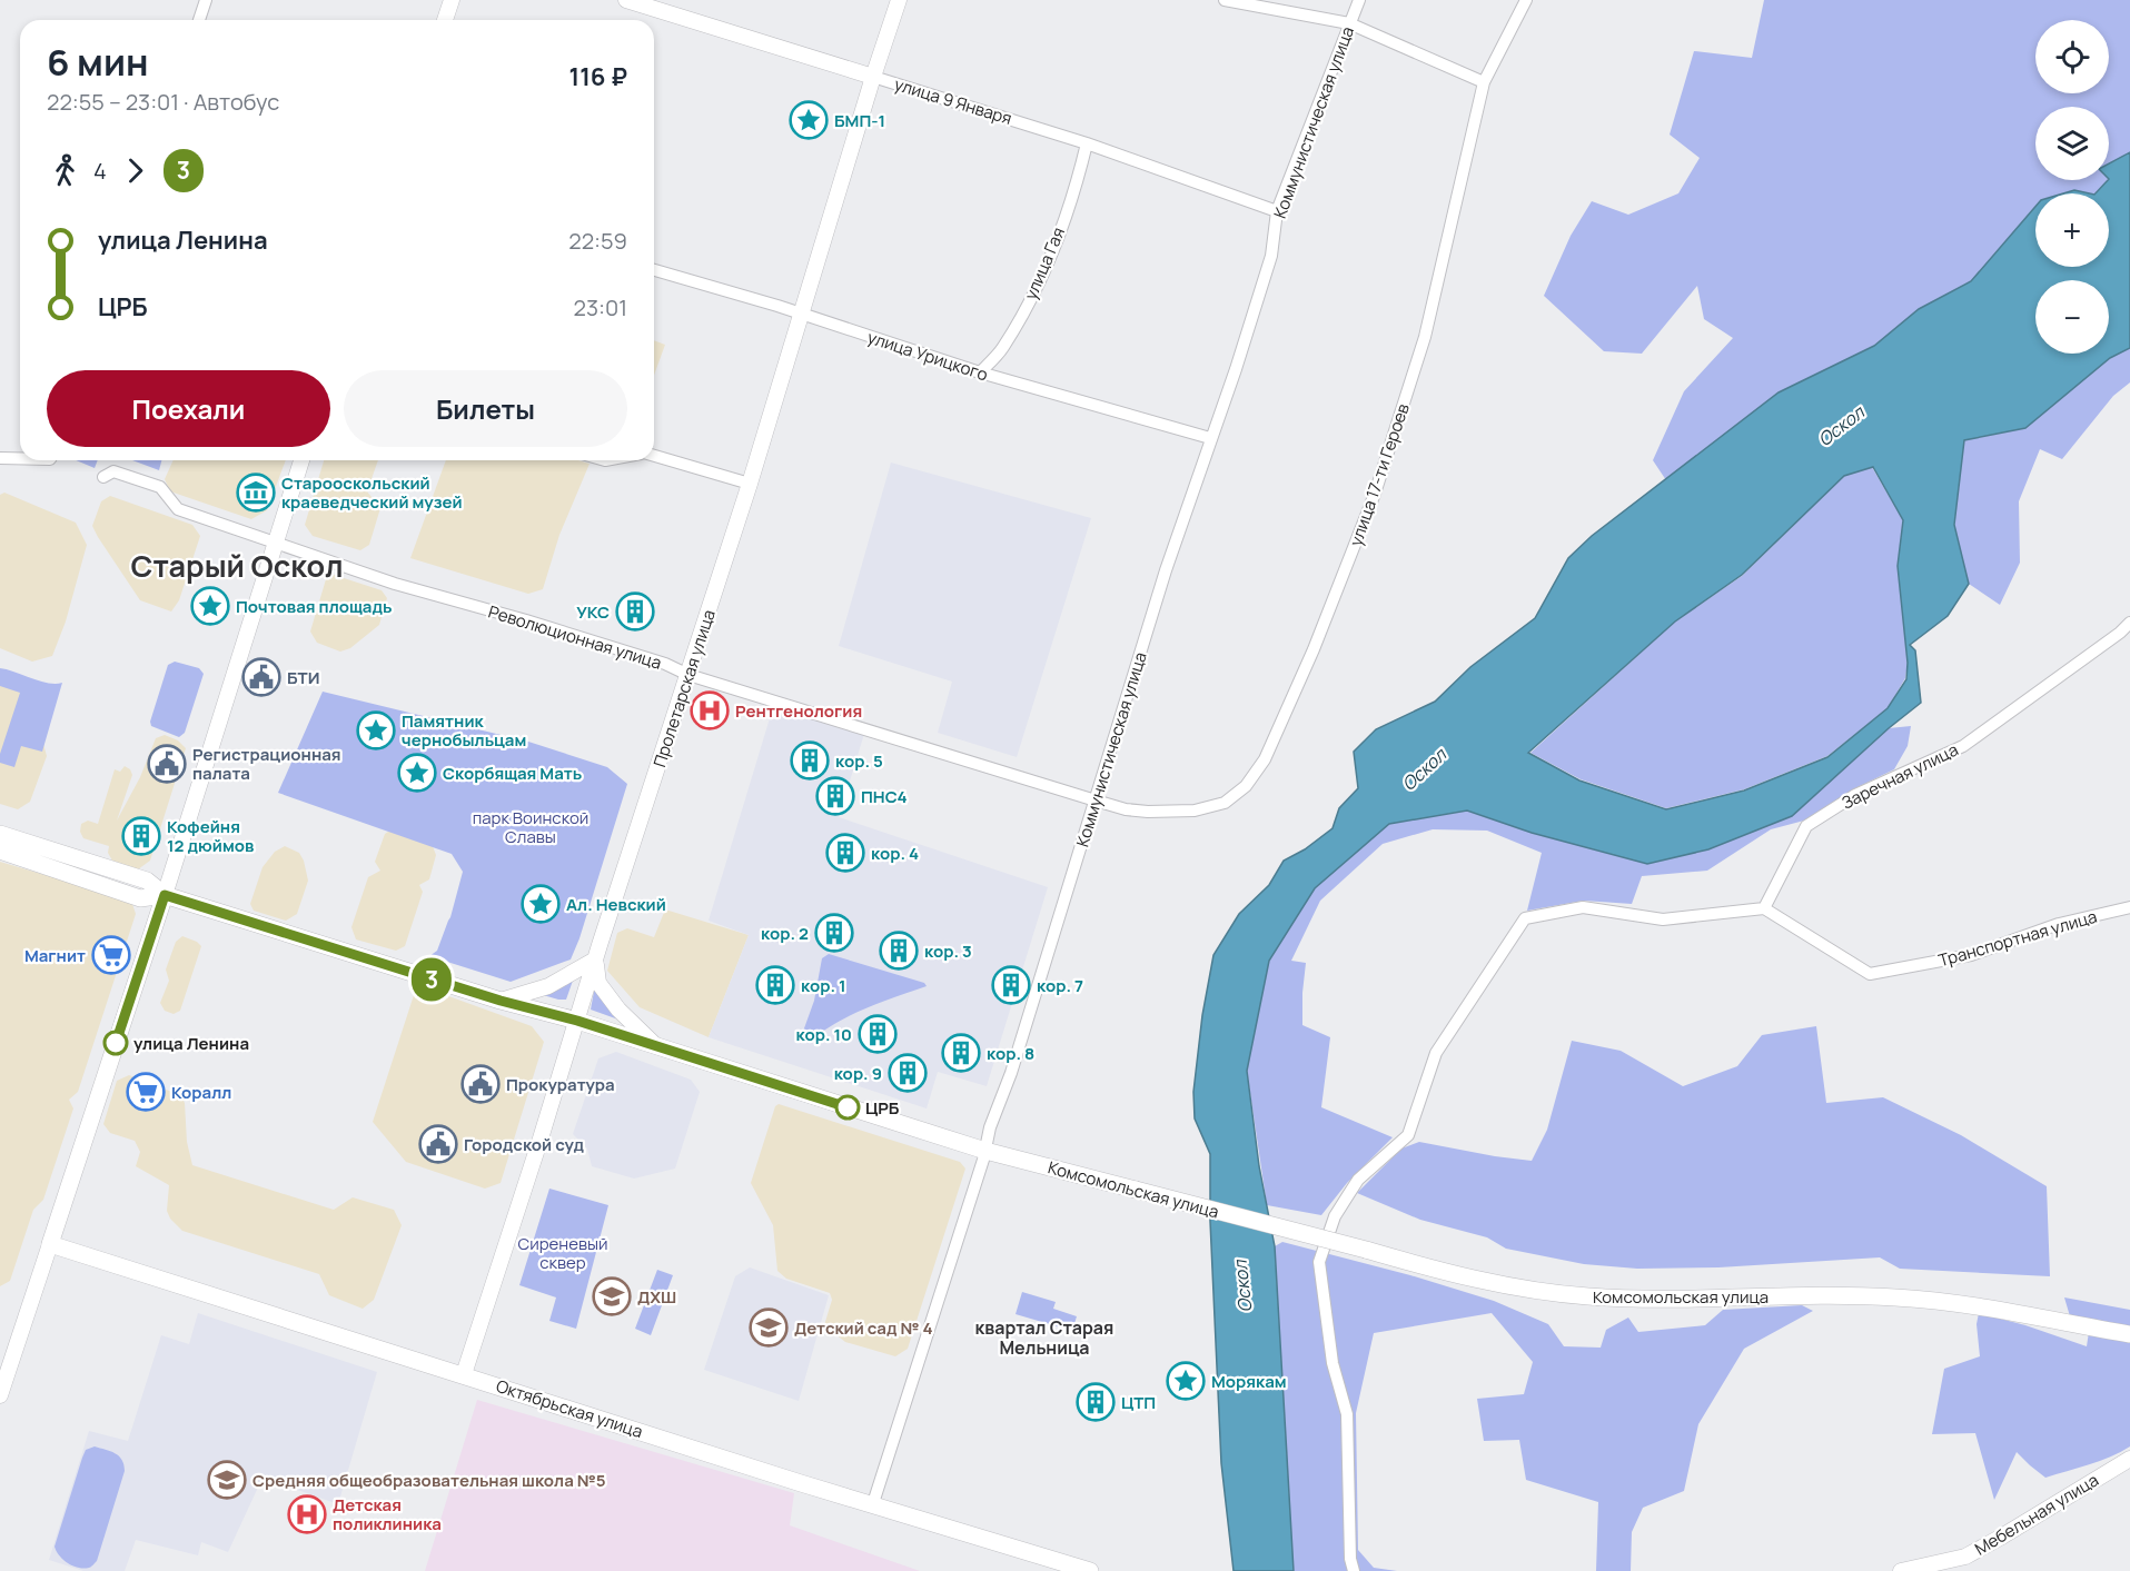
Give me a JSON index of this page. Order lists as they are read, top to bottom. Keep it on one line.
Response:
{"streets":{"main road":["улица 9 Января","Пролетарская улица","Комсомольская улица","Октябрьская улица","Мебельная улица"],"street":["Коммунистическая улица","улица Гая","улица Урицкого","улица 17-ти Героев","Революционная улица","Заречная улица","Транспортная улица"]},"crossings":[["улица 9 Января","Коммунистическая улица"],["улица 9 Января","улица Гая"],["улица 9 Января","Пролетарская улица"],["Коммунистическая улица","улица Урицкого"],["Коммунистическая улица","улица 17-ти Героев"],["Коммунистическая улица","Революционная улица"],["Коммунистическая улица","Комсомольская улица"],["Коммунистическая улица","Октябрьская улица"],["улица Гая","улица Урицкого"],["улица Урицкого","Пролетарская улица"],["улица 17-ти Героев","Революционная улица"],["Революционная улица","Пролетарская улица"],["Пролетарская улица","Комсомольская улица"],["Пролетарская улица","Октябрьская улица"],["Заречная улица","Транспортная улица"]],"districts":["Старый Оскол","квартал Старая Мельница"],"water":["Оскол"],"parks":["парк Воинской Славы","Сиреневый сквер"],"places":{"place":["БМП-1","Почтовая площадь","Памятник чернобыльцам","Скорбящая Мать","Ал. Невский","Морякам"],"museum":["Старооскольский краеведческий музей"],"building":["УКС","кор. 5","ПНС4","Кофейня 12 дюймов","кор. 4","кор. 2","кор. 3","кор. 1","кор. 7","кор. 10","кор. 8","кор. 9","ЦТП"],"public building":["БТИ","Регистрационная палата","Прокуратура","Городской суд"],"hospital":["Рентгенология","Детская поликлиника"],"supermarket":["Магнит","Коралл"],"other":["улица Ленина","ЦРБ"],"school or university":["ДХШ","Детский сад № 4","Средняя общеобразовательная школа №5"]},"lines":["bus line 3"],"page":{"on_map":"3","map_buttons":["+","−"],"heading":["6 мин","22:55 – 23:01 · Автобус","116 ₽"],"legs":["4","3"],"list":[{"name":"улица Ленина","value":"22:59"},{"name":"ЦРБ","value":"23:01"}],"buttons":["Поехали","Билеты"]}}
